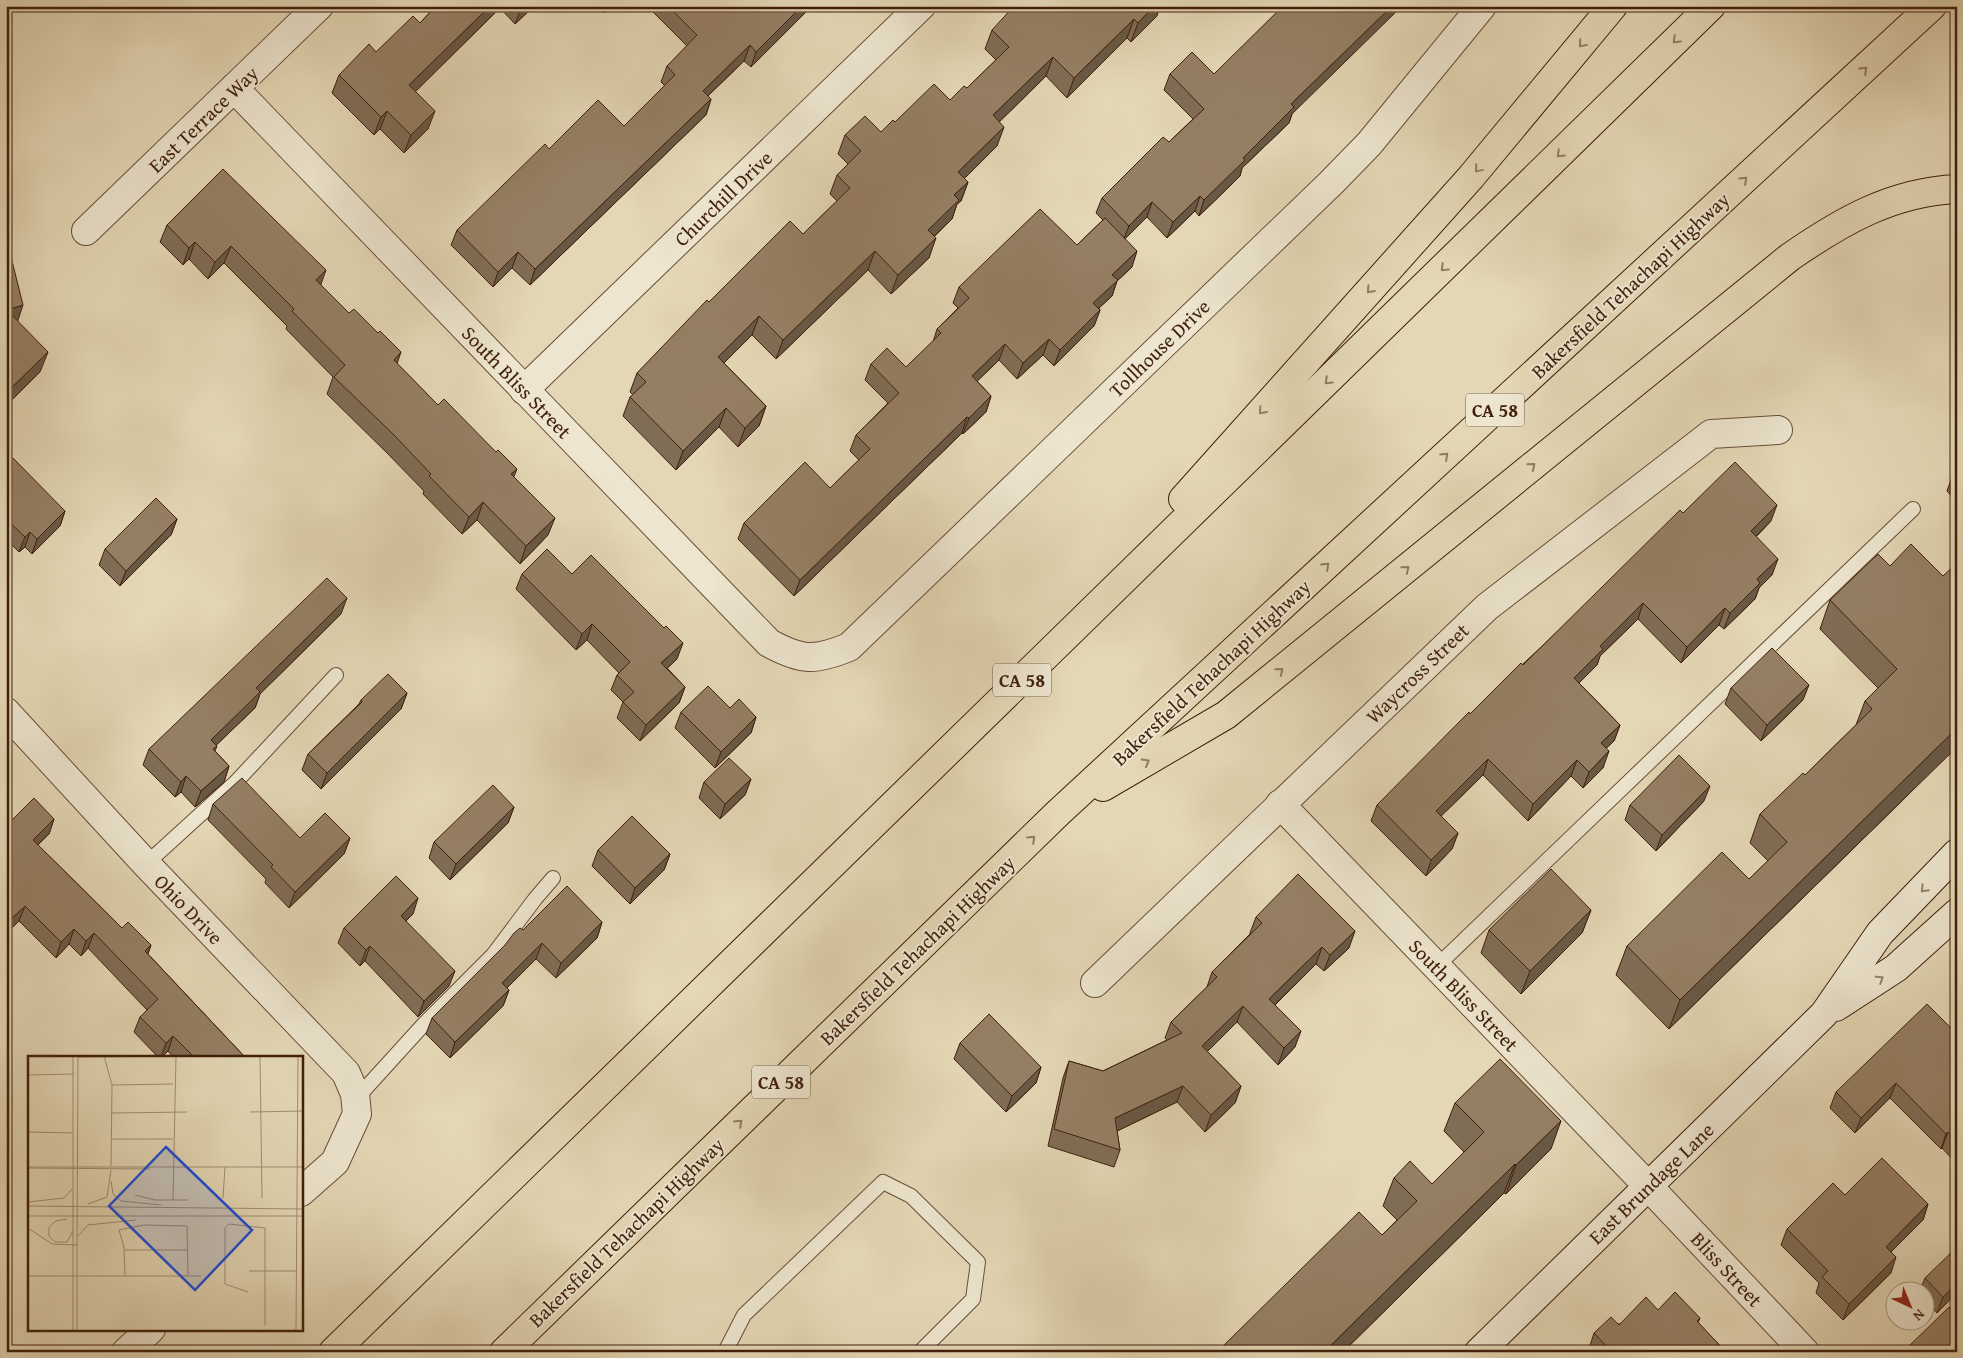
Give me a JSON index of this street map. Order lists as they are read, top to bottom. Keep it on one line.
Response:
{"streets":{"highway":["Bakersfield Tehachapi Highway","CA 58"],"street":["East Terrace Way","Churchill Drive","Tollhouse Drive","South Bliss Street","Waycross Street","Ohio Drive","East Brundage Lane","Bliss Street"]},"crossings":[["East Terrace Way","South Bliss Street"],["Churchill Drive","South Bliss Street"],["Tollhouse Drive","South Bliss Street"],["South Bliss Street","Waycross Street"],["South Bliss Street","East Brundage Lane"],["South Bliss Street","Bliss Street"],["East Brundage Lane","Bliss Street"]],"north":"bottom right"}
